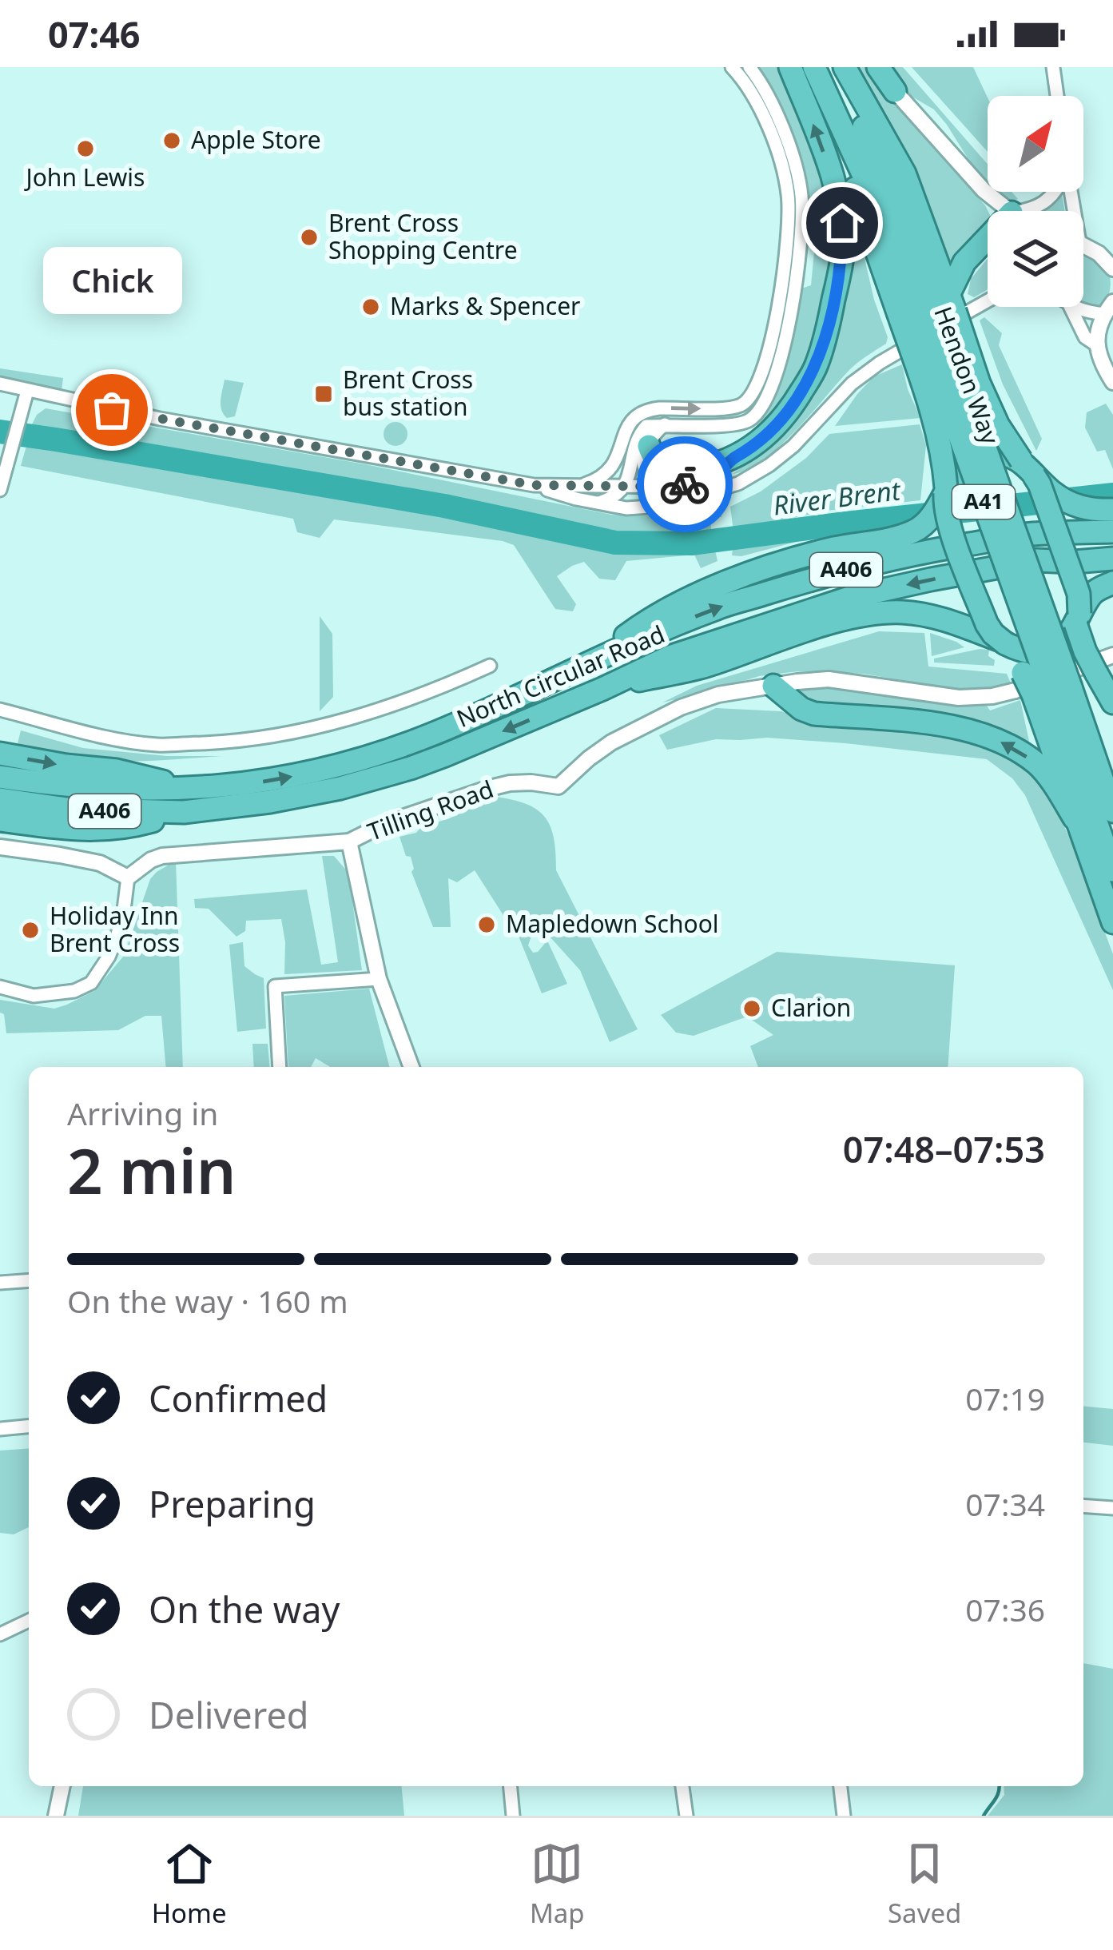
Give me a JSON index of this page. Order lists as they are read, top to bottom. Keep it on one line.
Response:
{"streets":{"highway":["Hendon Way","A41","A406","North Circular Road"],"street":["Tilling Road"]},"crossings":[["Hendon Way","A41"],["Hendon Way","Tilling Road"],["A41","A406"],["A41","Tilling Road"],["A406","North Circular Road"]],"water":["River Brent"],"places":{"other":["Apple Store","John Lewis","Brent Cross Shopping Centre","Marks & Spencer","Chick","Mapledown School","Holiday Inn Brent Cross","Clarion"],"transit":["Brent Cross bus station"]},"north":"top right","page":{"status":"07:46","bubble":"Chick","heading":["2 min","Arriving in","07:48–07:53"],"bar":"On the way · 160 m","list":[["Confirmed","07:19"],["Preparing","07:34"],["On the way","07:36"],"Delivered"],"tabs":["Home","Map","Saved"]}}
